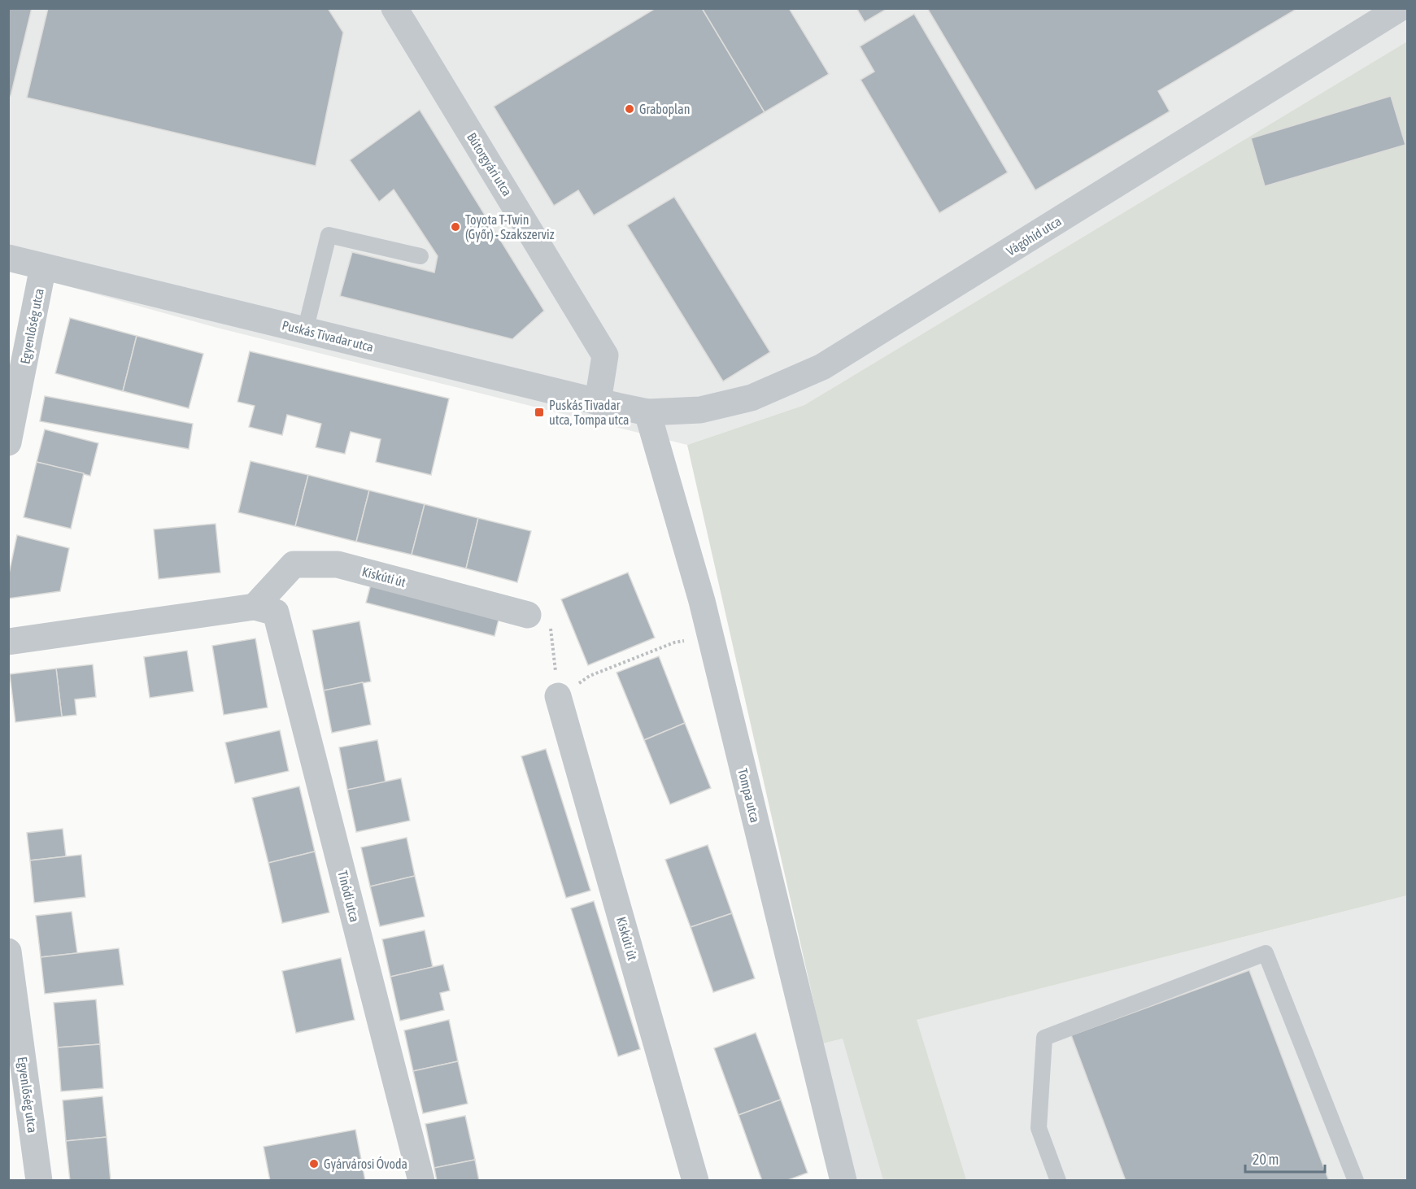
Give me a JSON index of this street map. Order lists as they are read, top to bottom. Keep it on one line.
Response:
{"streets":{"street":["Bútorgyári utca","Vágóhíd utca","Egyenlőség utca","Puskás Tivadar utca","Kiskúti út","Tompa utca","Tinódi utca"]},"crossings":[["Bútorgyári utca","Puskás Tivadar utca"],["Vágóhíd utca","Puskás Tivadar utca"],["Vágóhíd utca","Tompa utca"],["Egyenlőség utca","Puskás Tivadar utca"],["Puskás Tivadar utca","Tompa utca"],["Kiskúti út","Tinódi utca"]],"places":{"other":["Graboplan","Toyota T-Twin (Győr) - Szakszerviz","Gyárvárosi Óvoda"],"transit":["Puskás Tivadar utca, Tompa utca"]},"scale_bar":"20 m"}
